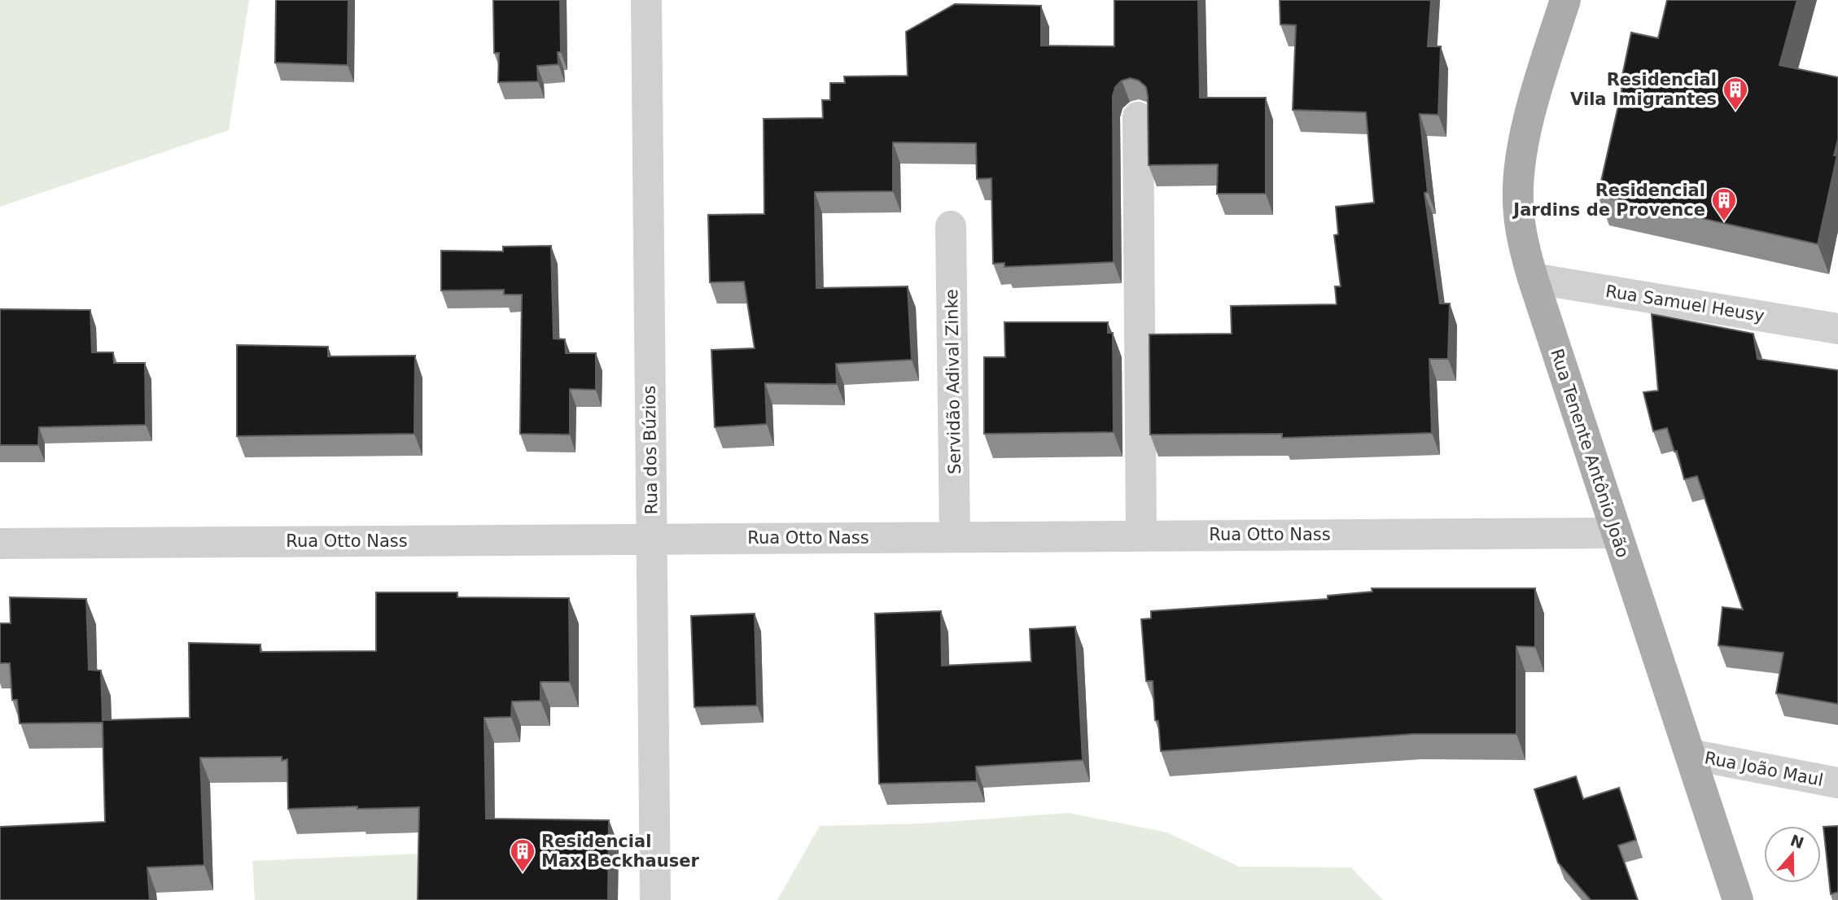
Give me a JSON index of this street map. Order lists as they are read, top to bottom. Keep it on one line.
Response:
{"streets":{"main road":["Rua Tenente Antônio João"],"street":["Rua Samuel Heusy","Servidão Adival Zinke","Rua dos Búzios","Rua Otto Nass","Rua João Maul"]},"crossings":[["Rua Samuel Heusy","Rua Tenente Antônio João"],["Servidão Adival Zinke","Rua Otto Nass"],["Rua dos Búzios","Rua Otto Nass"],["Rua Tenente Antônio João","Rua Otto Nass"],["Rua Tenente Antônio João","Rua João Maul"]],"places":{"building":["Residencial Vila Imigrantes","Residencial Jardins de Provence","Residencial Max Beckhauser"]},"north":"top"}
